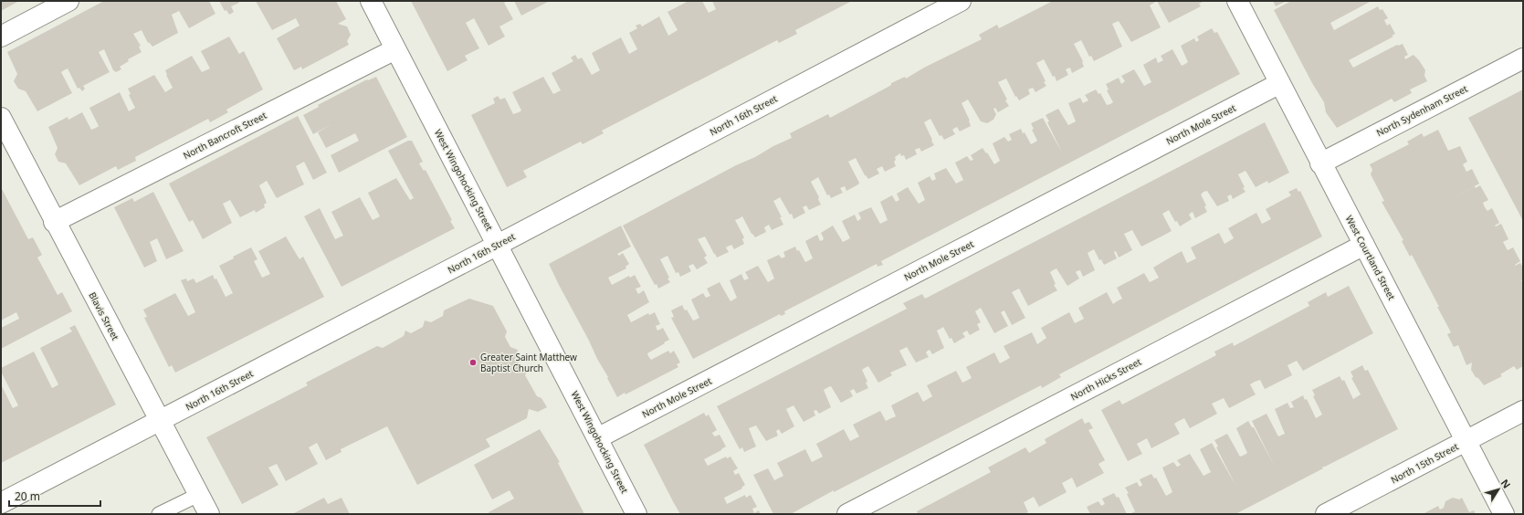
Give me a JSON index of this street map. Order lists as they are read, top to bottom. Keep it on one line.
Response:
{"streets":{"street":["North Sydenham Street","North 16th Street","North Mole Street","North Bancroft Street","West Wingohocking Street","West Courtland Street","Blavis Street","North Hicks Street","North 15th Street"]},"crossings":[["North Sydenham Street","West Courtland Street"],["North 16th Street","West Wingohocking Street"],["North 16th Street","Blavis Street"],["North Mole Street","West Wingohocking Street"],["North Mole Street","West Courtland Street"],["North Bancroft Street","West Wingohocking Street"],["North Bancroft Street","Blavis Street"],["West Courtland Street","North Hicks Street"],["West Courtland Street","North 15th Street"]],"places":["Greater Saint Matthew Baptist Church"],"scale_bar":"20 m","north":"top right"}
